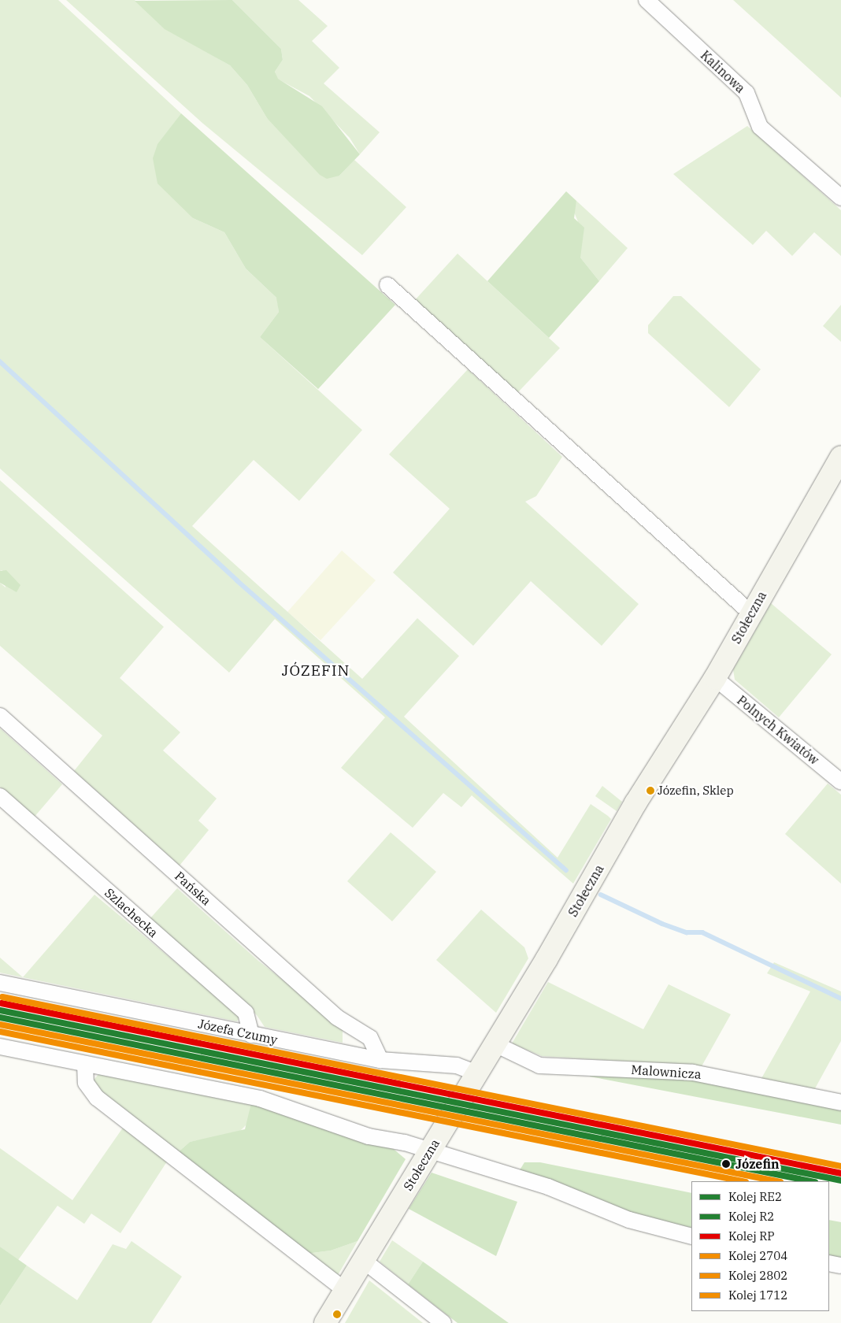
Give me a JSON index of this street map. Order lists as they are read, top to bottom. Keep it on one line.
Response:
{"streets":{"street":["Kalinowa","Stołeczna","Polnych Kwiatów","Pańska","Szlachecka","Józefa Czumy","Malownicza"]},"crossings":[["Stołeczna","Polnych Kwiatów"],["Stołeczna","Józefa Czumy"],["Stołeczna","Malownicza"],["Pańska","Józefa Czumy"],["Szlachecka","Józefa Czumy"]],"districts":["JÓZEFIN"],"places":["Józefin, Sklep","Józefin"],"lines":["rail line 2802","rail line RP","rail line RE2","rail line R2","rail line 2704","rail line 1712"],"legend":["Kolej RE2","Kolej R2","Kolej RP","Kolej 2704","Kolej 2802","Kolej 1712"]}
